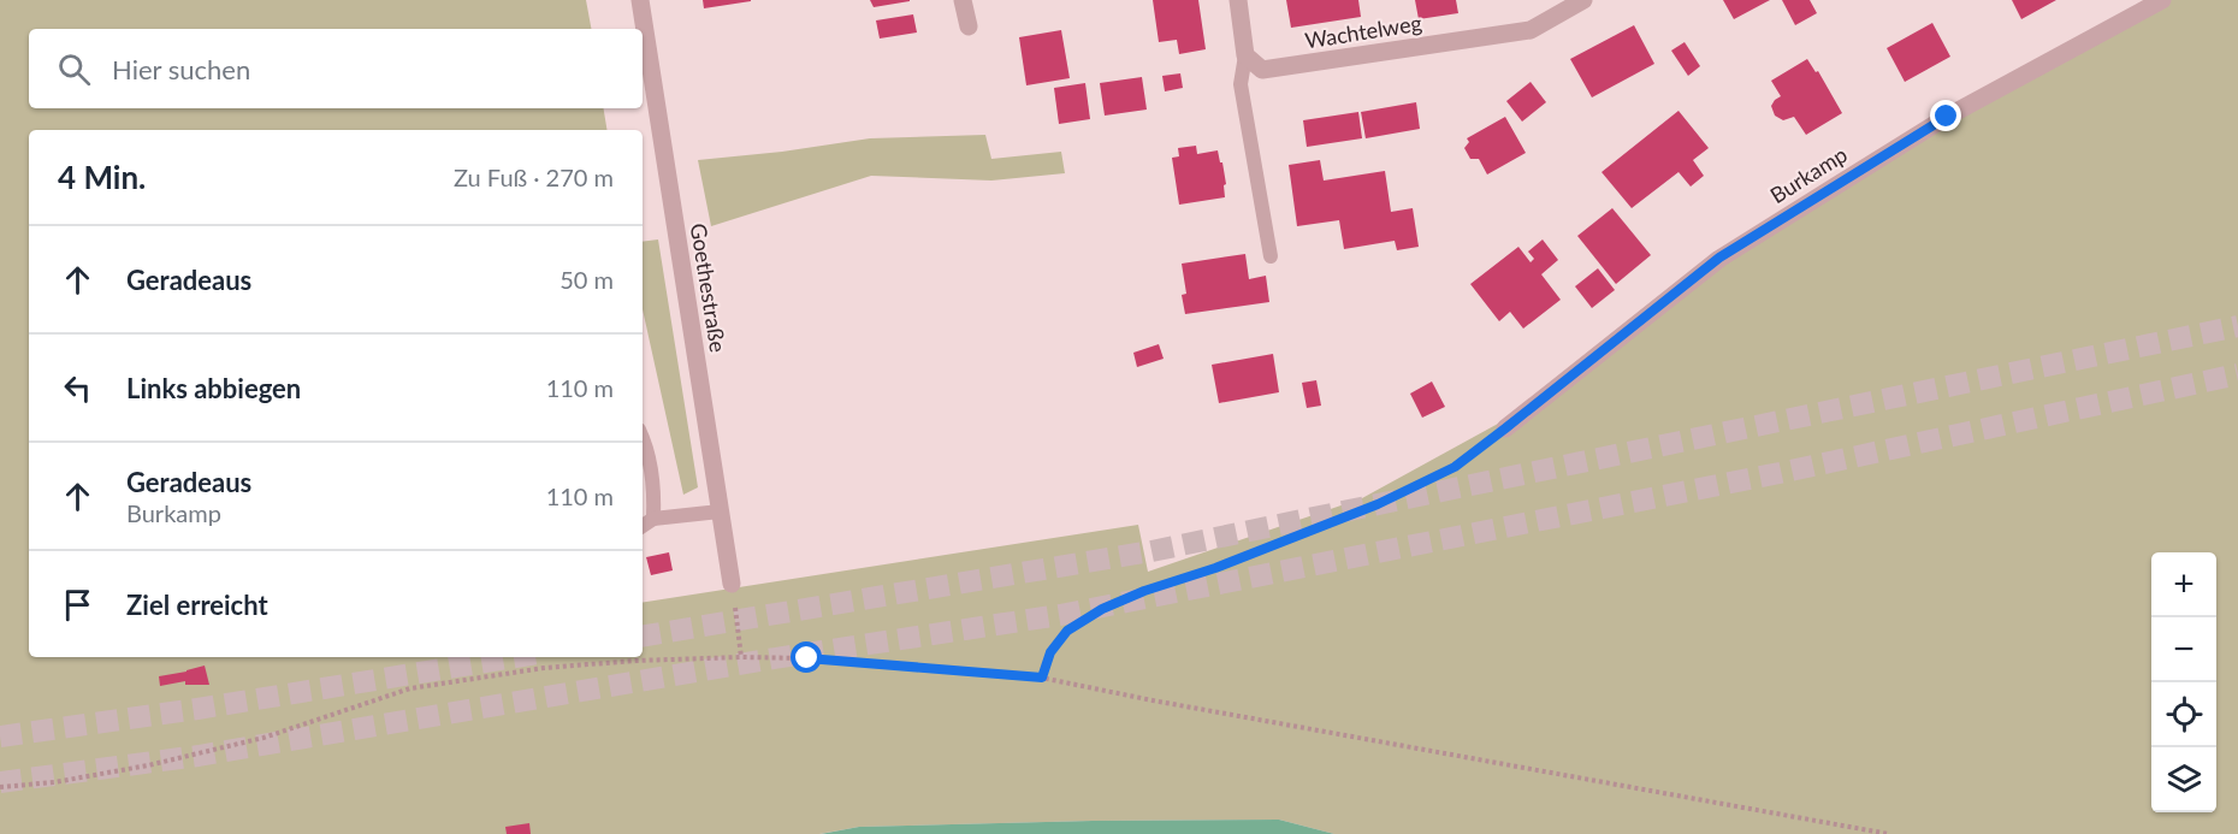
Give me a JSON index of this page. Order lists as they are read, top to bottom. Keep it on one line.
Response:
{"streets":{"street":["Wachtelweg","Burkamp","Goethestraße"]},"page":{"search":"Hier suchen","heading":["4 Min.","Zu Fuß · 270 m"],"list":[["Geradeaus","50 m"],["Links abbiegen","110 m"],["Geradeaus","Burkamp","110 m"],"Ziel erreicht"],"map_buttons":["+","−"]}}
